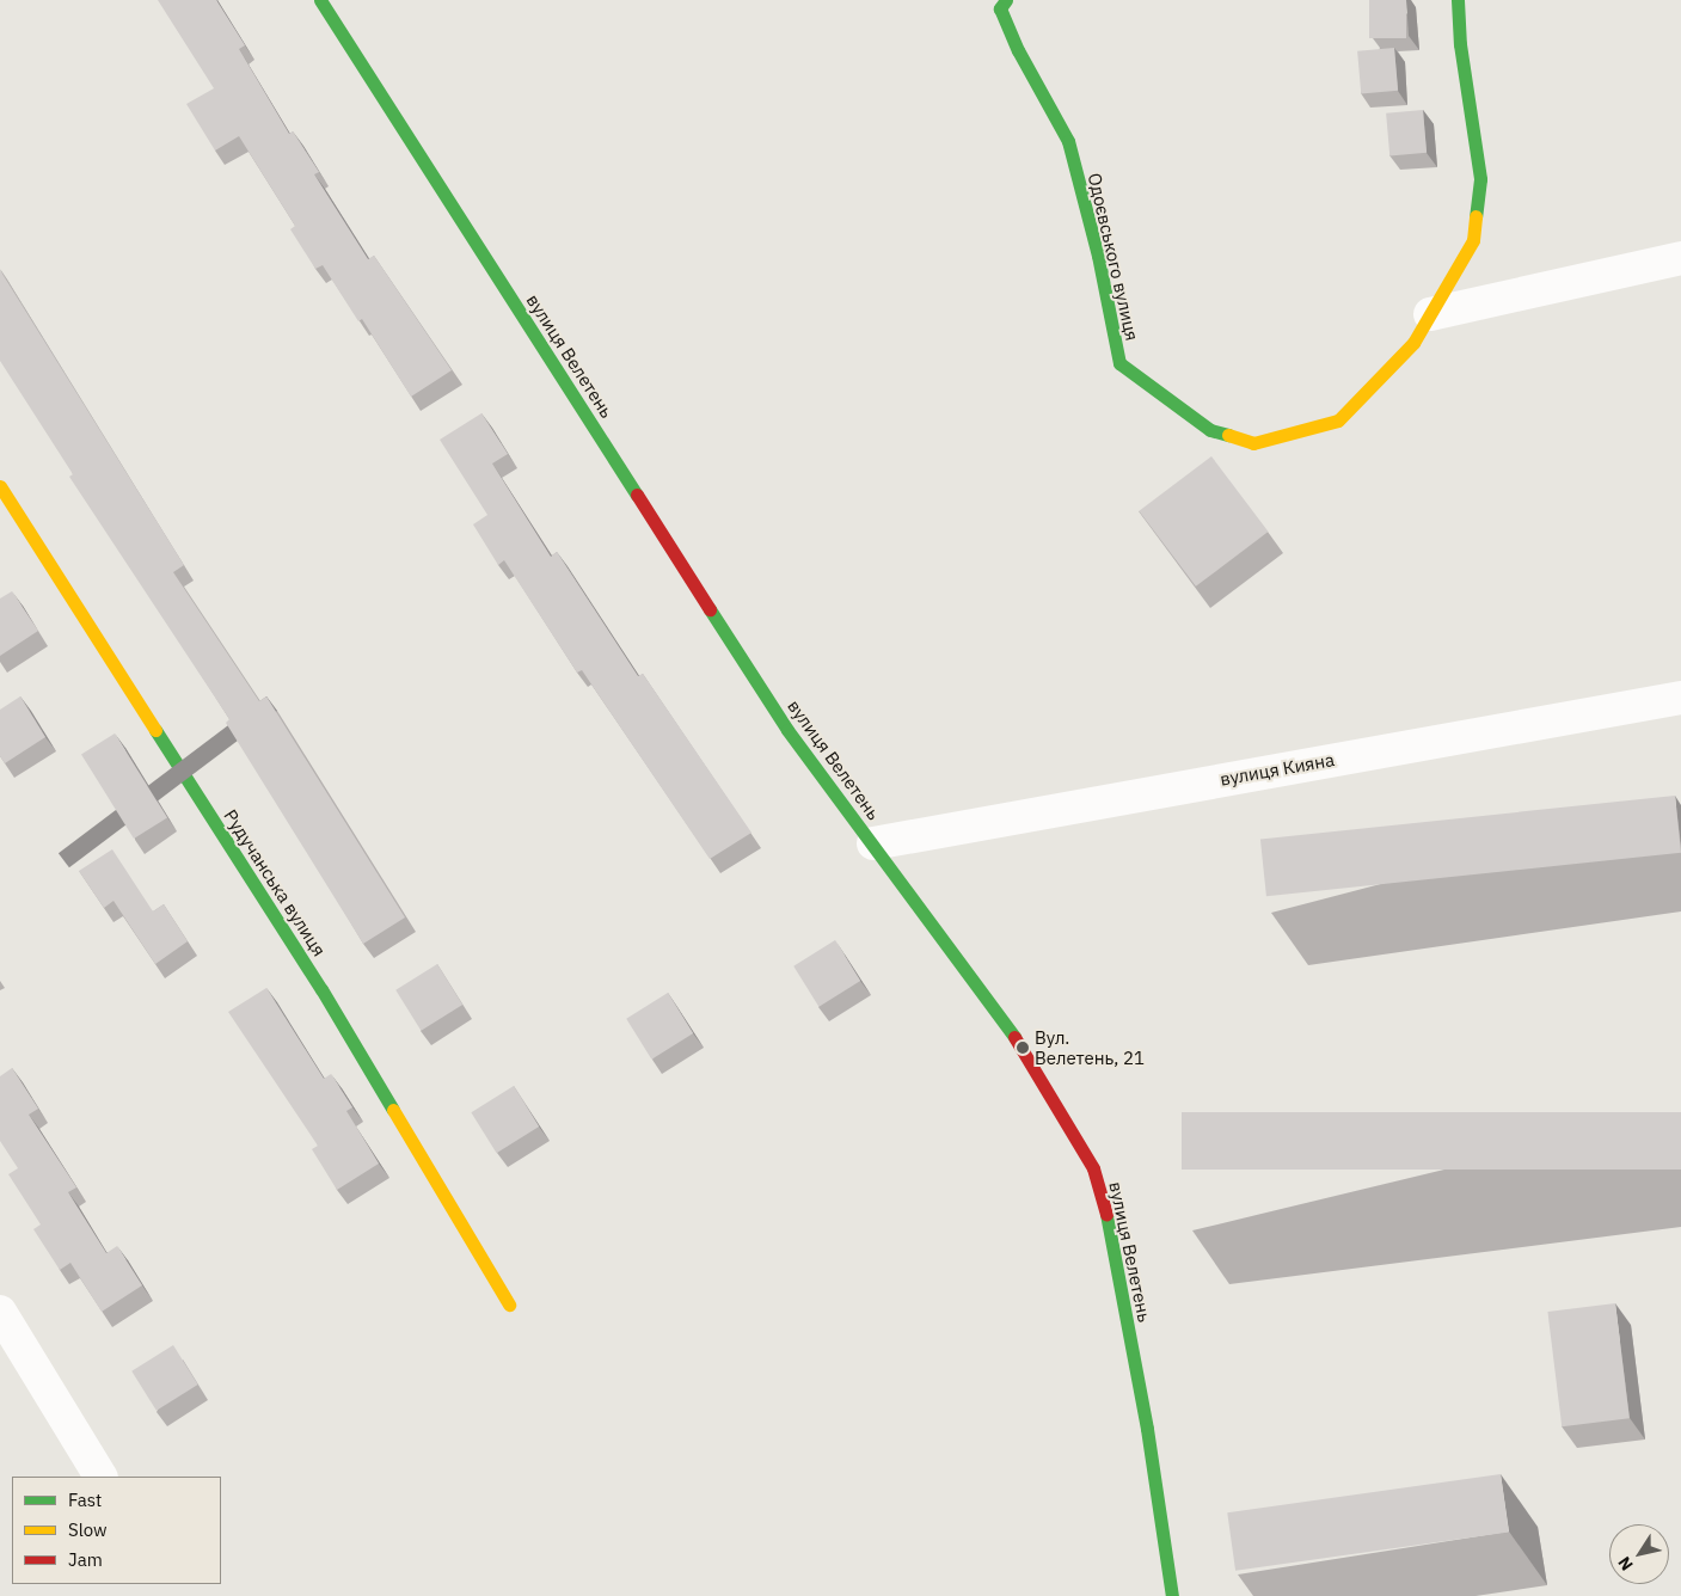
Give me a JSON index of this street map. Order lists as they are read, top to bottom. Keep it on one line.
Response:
{"streets":{"street":["Одоєвського вулиця","вулиця Велетень","вулиця Кияна","Рудучанська вулиця"]},"crossings":[["вулиця Велетень","вулиця Кияна"]],"places":["Вул. Велетень, 21"],"legend":["Fast","Slow","Jam"],"north":"bottom left"}
